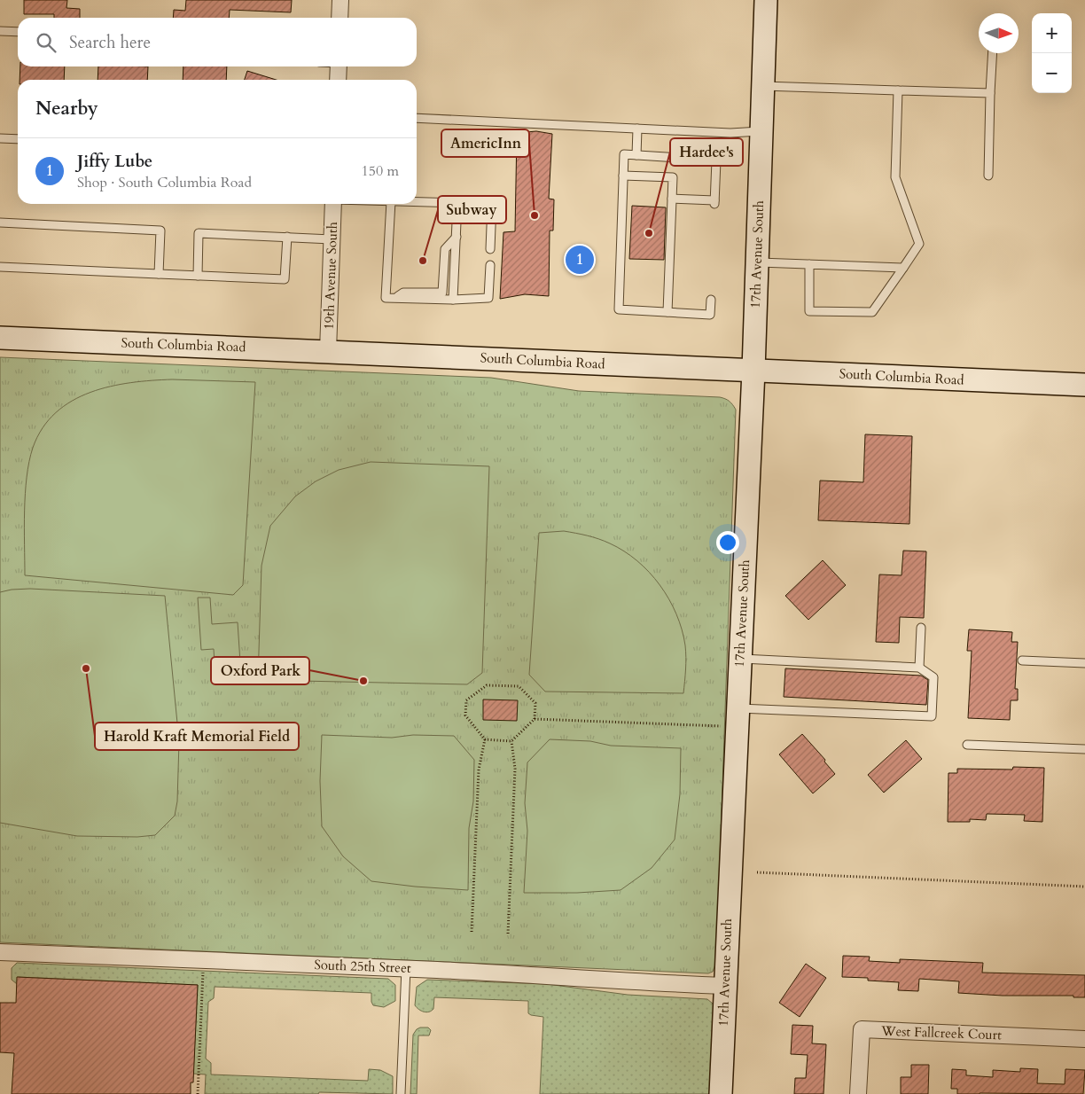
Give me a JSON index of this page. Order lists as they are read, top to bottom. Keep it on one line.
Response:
{"streets":{"main road":["17th Avenue South","South Columbia Road"],"street":["19th Avenue South","South 25th Street","West Fallcreek Court"]},"crossings":[["17th Avenue South","South Columbia Road"],["17th Avenue South","South 25th Street"],["19th Avenue South","South Columbia Road"]],"places":["AmericInn","Hardee's","Subway","Harold Kraft Memorial Field","Oxford Park"],"north":"right","page":{"map_buttons":["+","−"],"search":"Search here","heading":"Nearby","list":[{"mark":"1","name":"Jiffy Lube","note":"Shop · South Columbia Road","value":"150 m"}],"pins":"1"}}
